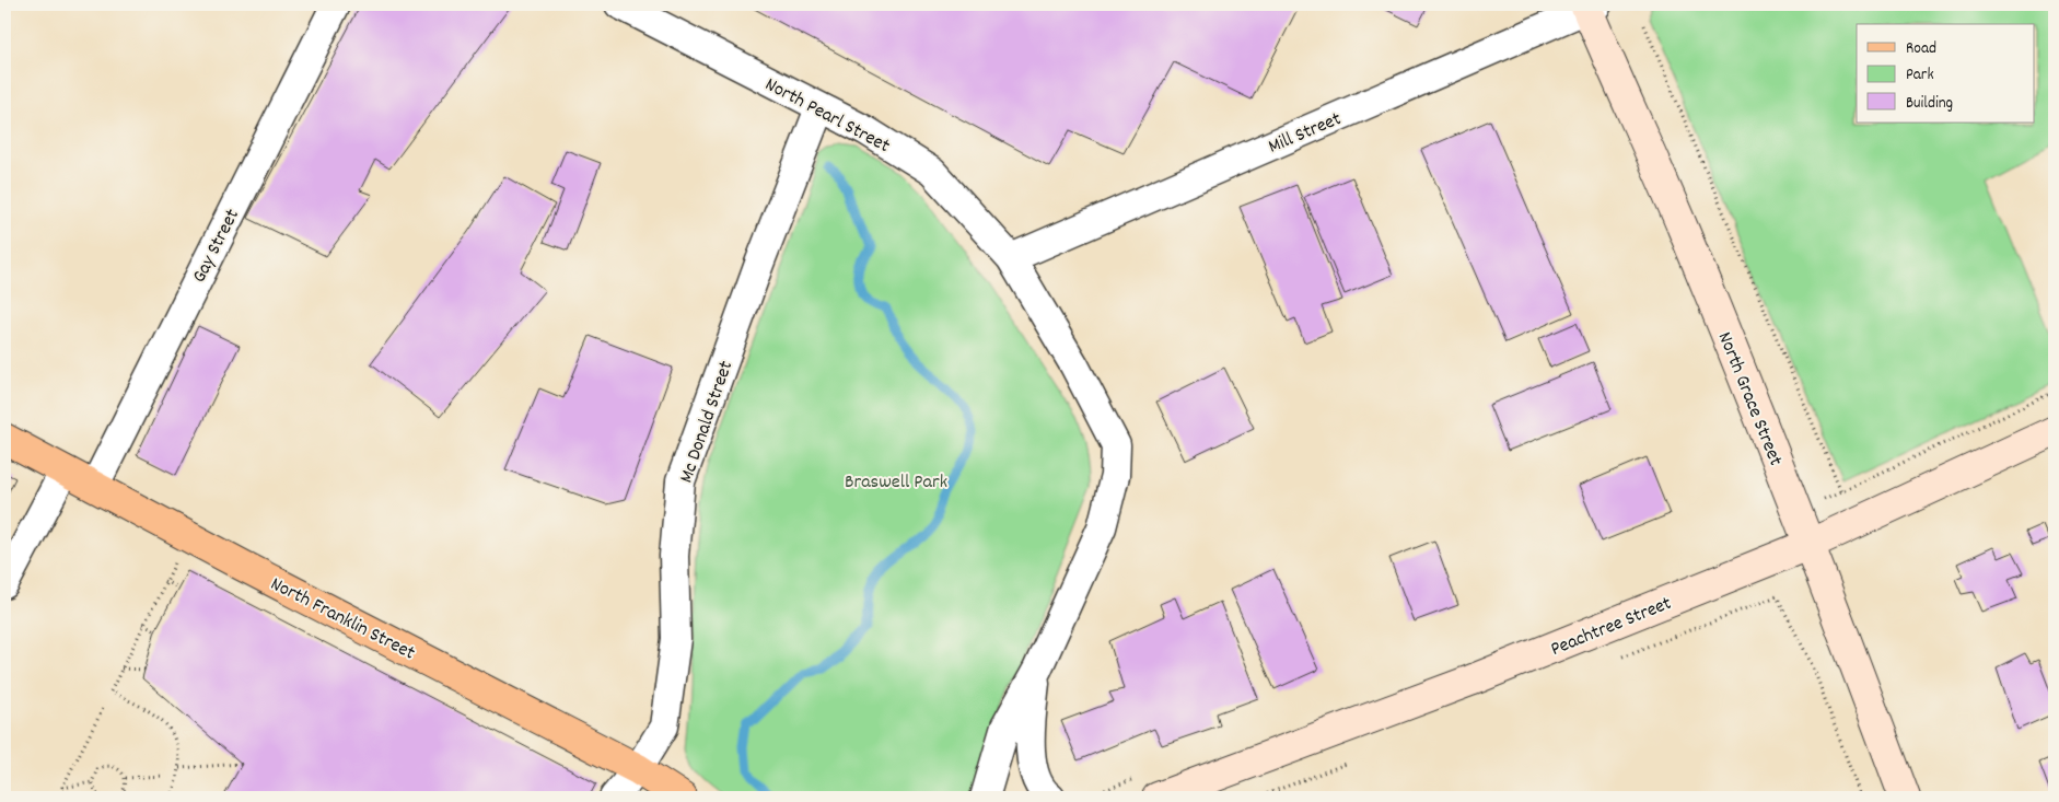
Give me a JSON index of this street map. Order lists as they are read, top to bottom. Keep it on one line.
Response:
{"streets":{"main road":["North Grace Street","North Franklin Street","Peachtree Street"],"street":["North Pearl Street","Mill Street","Gay Street","Mc Donald Street"]},"crossings":[["North Pearl Street","Mill Street"],["North Pearl Street","Mc Donald Street"],["Mill Street","North Grace Street"],["Gay Street","North Franklin Street"],["North Grace Street","Peachtree Street"],["Mc Donald Street","North Franklin Street"]],"parks":["Braswell Park"],"legend":["Road","Park","Building"]}
